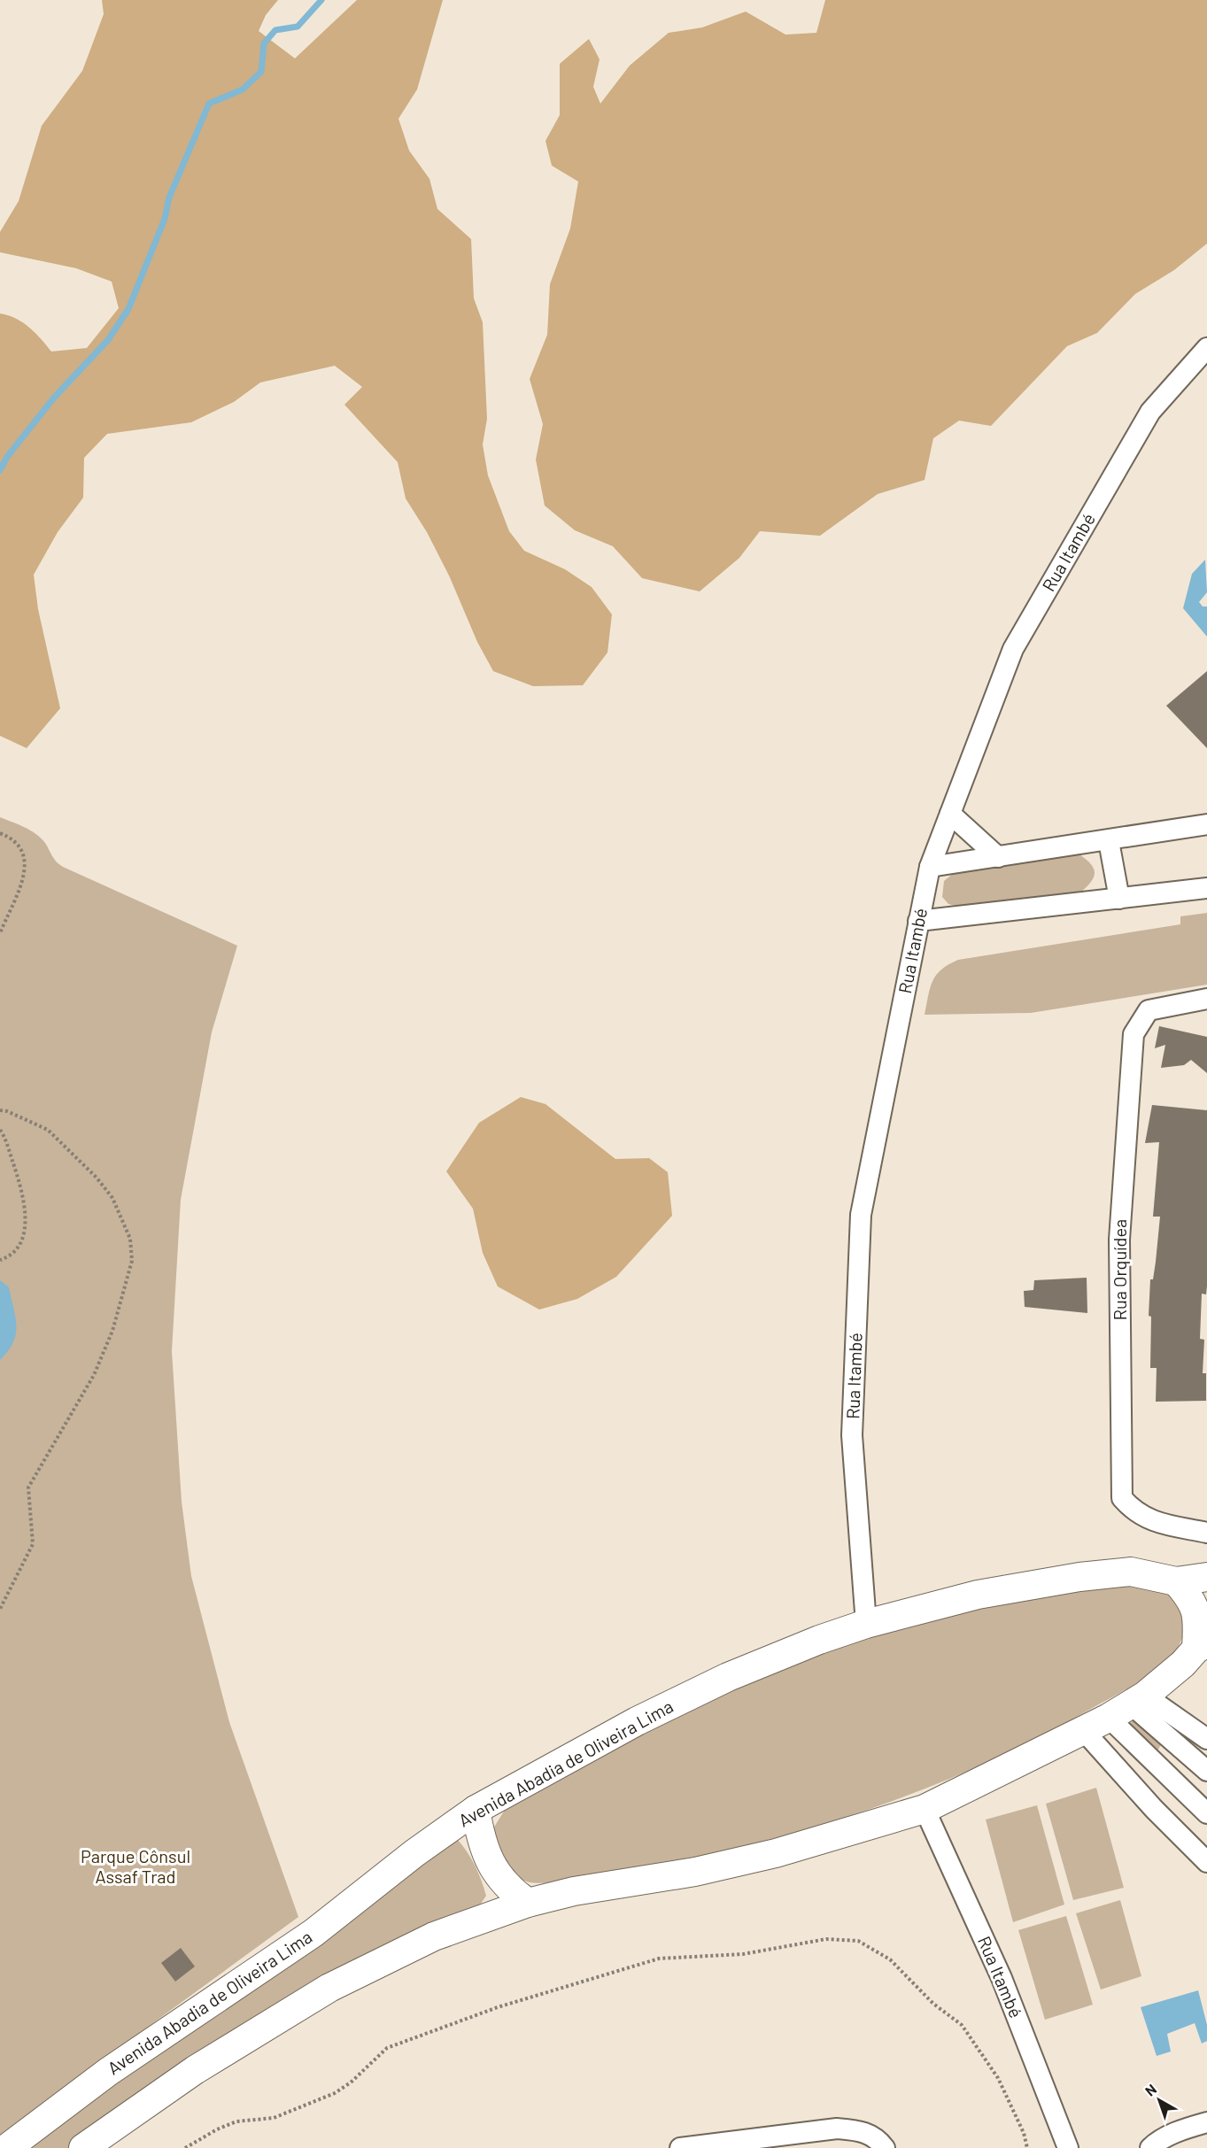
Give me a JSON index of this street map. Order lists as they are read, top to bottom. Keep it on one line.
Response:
{"streets":{"street":["Rua Itambé","Rua Orquídea","Avenida Abadia de Oliveira Lima"]},"crossings":[["Rua Itambé","Avenida Abadia de Oliveira Lima"]],"parks":["Parque Cônsul Assaf Trad"],"north":"top left"}
